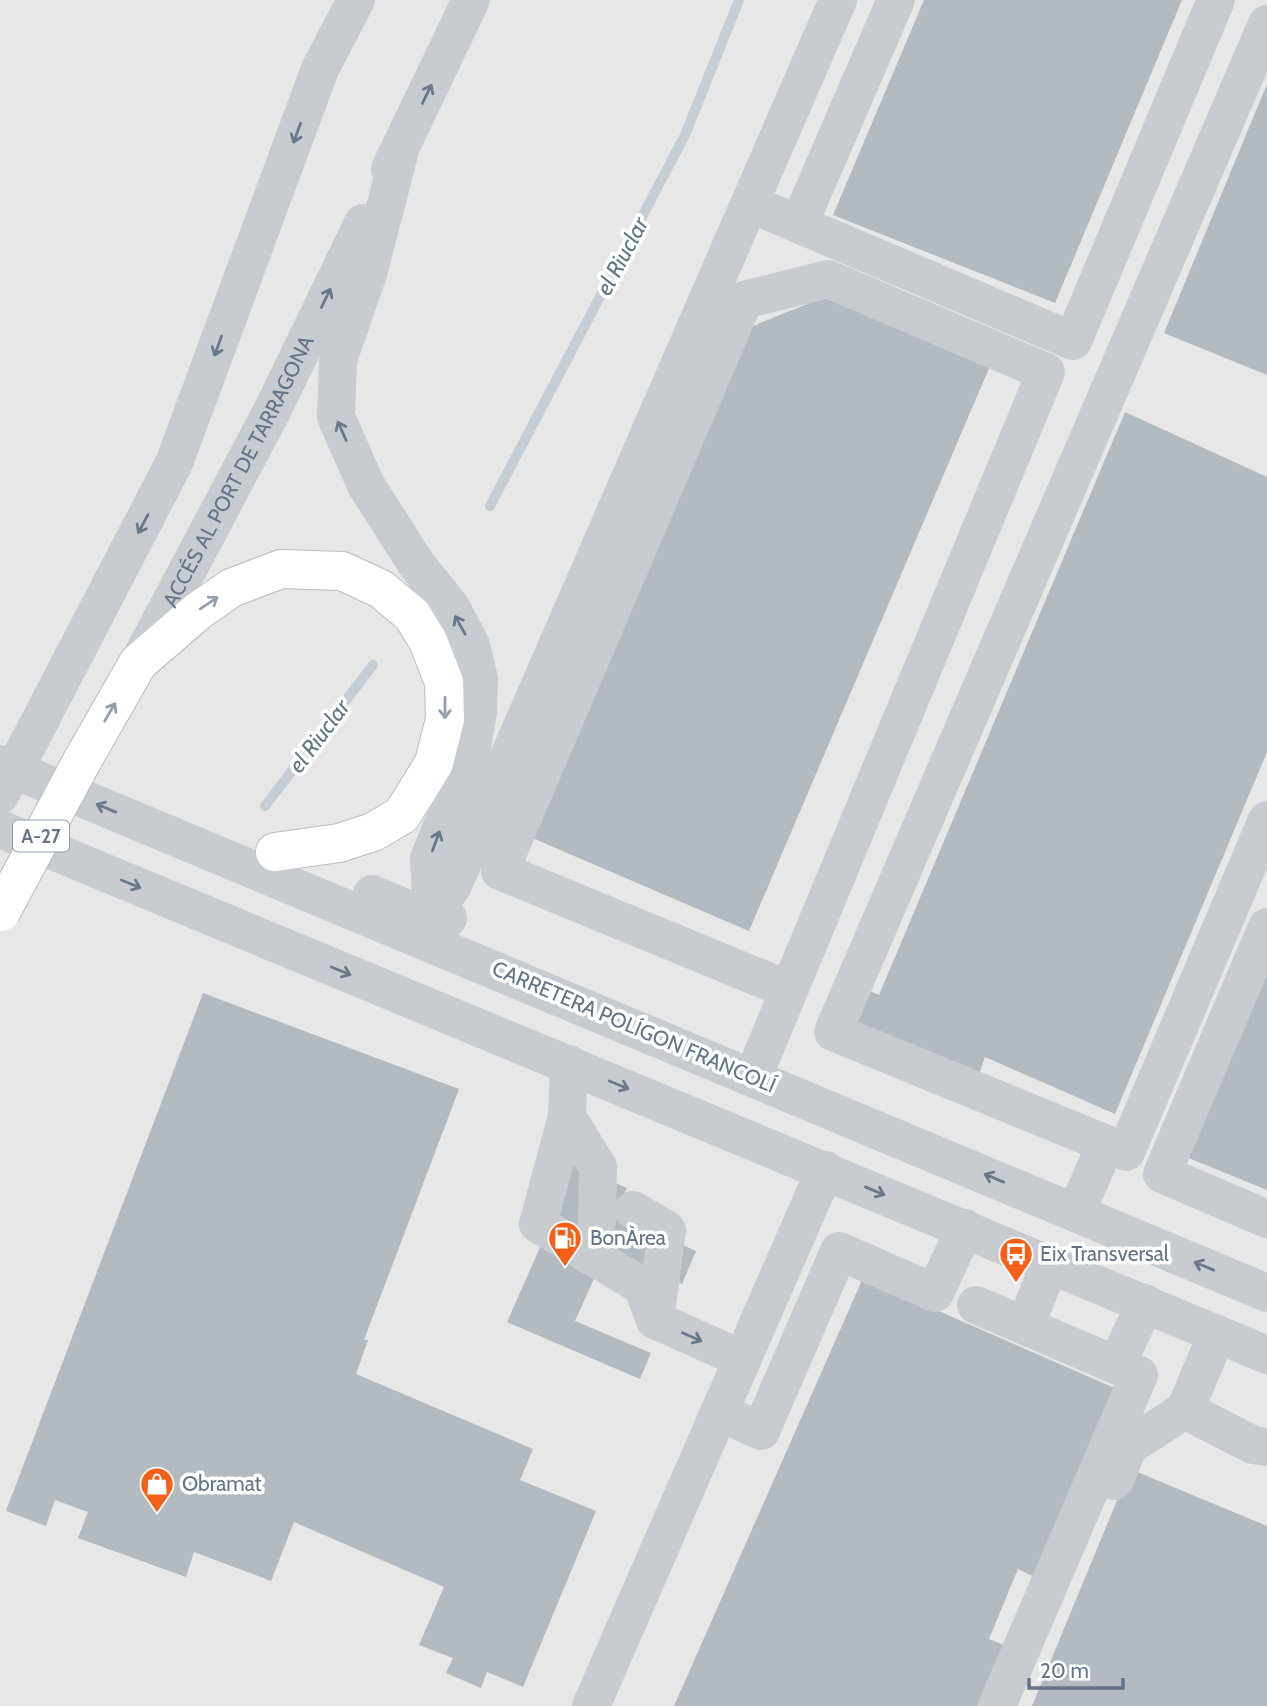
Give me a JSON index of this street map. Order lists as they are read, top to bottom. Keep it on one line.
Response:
{"streets":{"highway":["ACCÉS AL PORT DE TARRAGONA","A-27"],"street":["CARRETERA POLÍGON FRANCOLÍ"]},"water":["el Riuclar"],"places":{"fuel station":["BonÀrea"],"bus stop":["Eix Transversal"],"shop":["Obramat"]},"scale_bar":"20 m"}
